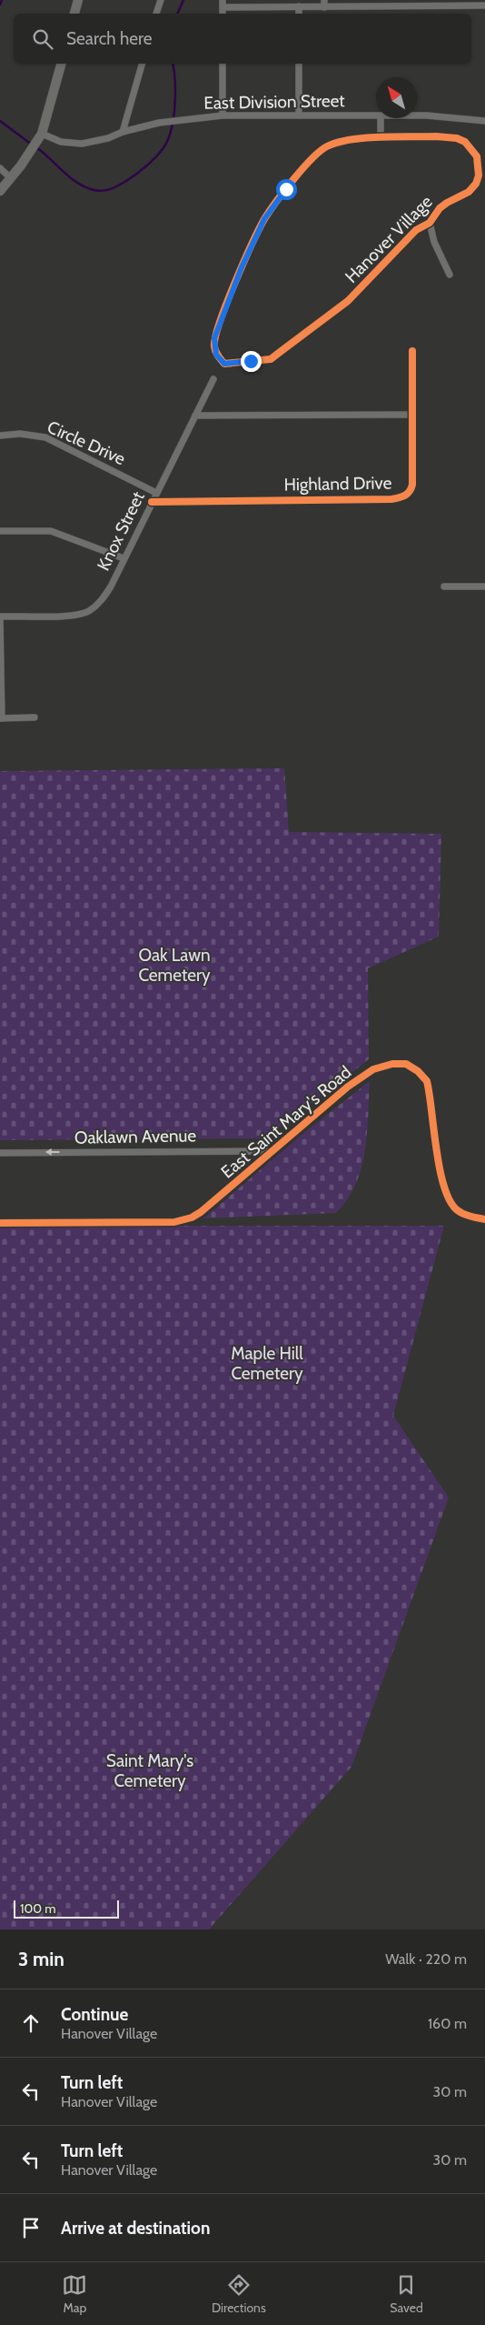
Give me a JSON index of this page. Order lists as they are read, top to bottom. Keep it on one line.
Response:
{"streets":{"street":["East Division Street","Hanover Village","Circle Drive","Highland Drive","Knox Street","East Saint Mary's Road","Oaklawn Avenue"]},"crossings":[["Circle Drive","Knox Street"],["Highland Drive","Knox Street"],["East Saint Mary's Road","Oaklawn Avenue"]],"one_way":["Oaklawn Avenue"],"parks":["Oak Lawn Cemetery","Maple Hill Cemetery","Saint Mary's Cemetery"],"scale_bar":"100 m","north":"top left","page":{"search":"Search here","scale":"100 m","heading":["3 min","Walk · 220 m"],"list":[["Continue","Hanover Village","160 m"],["Turn left","Hanover Village","30 m"],["Turn left","Hanover Village","30 m"],"Arrive at destination"],"nav":["Map","Directions","Saved"]}}
